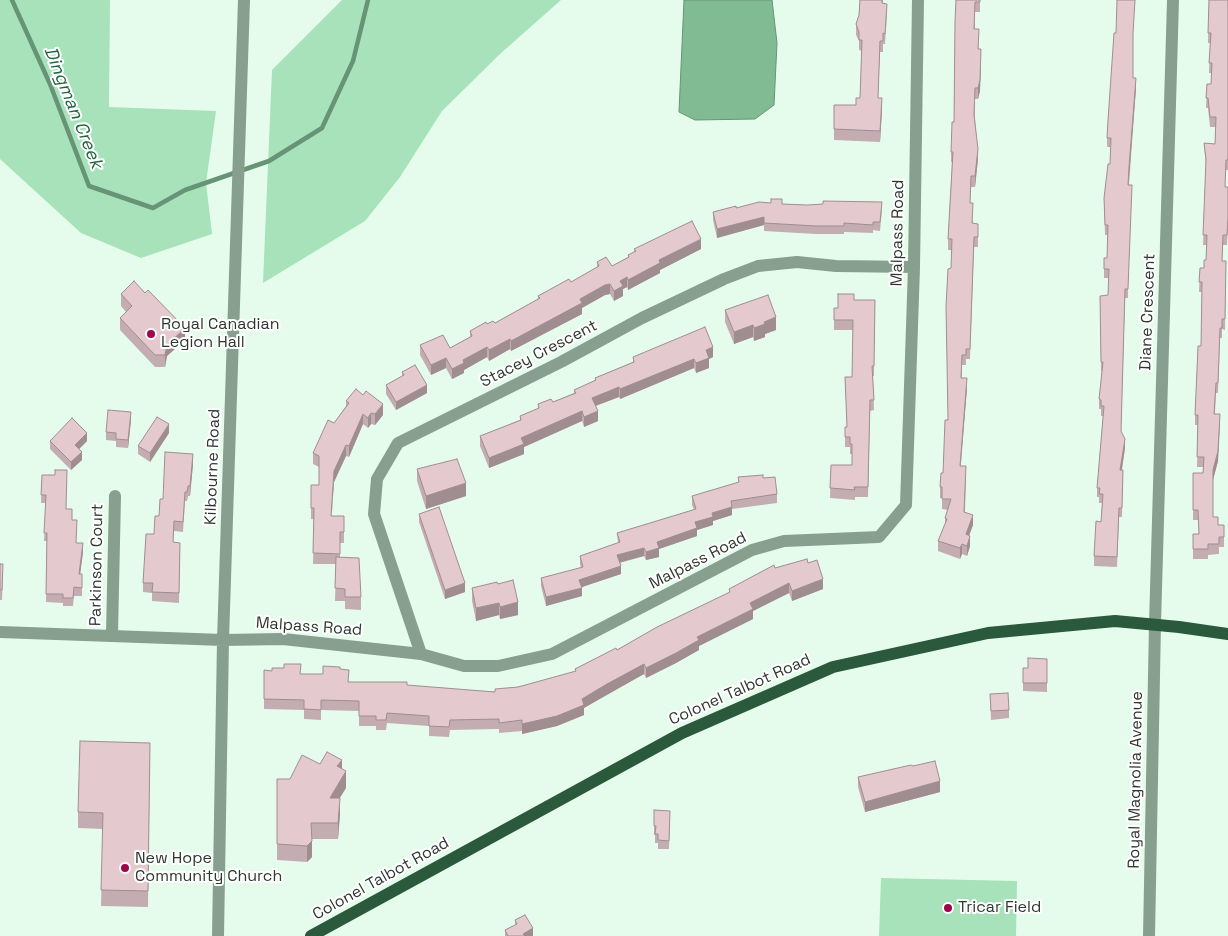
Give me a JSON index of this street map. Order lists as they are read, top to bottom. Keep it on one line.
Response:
{"streets":{"main road":["Colonel Talbot Road"],"street":["Malpass Road","Diane Crescent","Stacey Crescent","Kilbourne Road","Parkinson Court","Royal Magnolia Avenue"]},"crossings":[["Malpass Road","Stacey Crescent"],["Malpass Road","Kilbourne Road"],["Malpass Road","Parkinson Court"],["Diane Crescent","Colonel Talbot Road"],["Diane Crescent","Royal Magnolia Avenue"],["Colonel Talbot Road","Royal Magnolia Avenue"]],"water":["Dingman Creek"],"places":["Royal Canadian Legion Hall","New Hope Community Church","Tricar Field"]}
